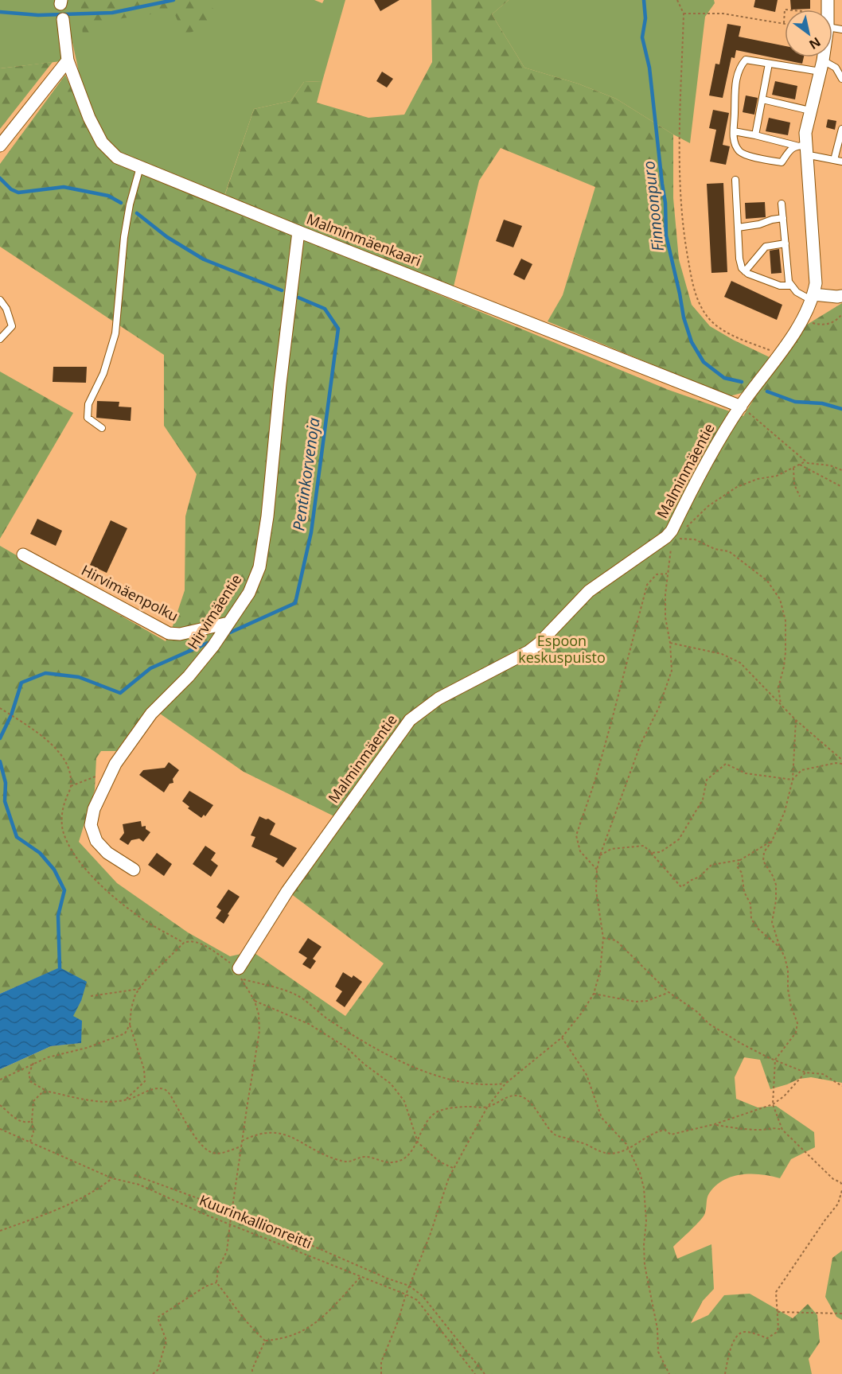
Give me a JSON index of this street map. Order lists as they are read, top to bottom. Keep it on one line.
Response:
{"streets":{"street":["Malminmäenkaari","Malminmäentie","Hirvimäenpolku","Hirvimäentie"],"path":["Kuurinkallionreitti"]},"crossings":[["Malminmäenkaari","Malminmäentie"],["Malminmäenkaari","Hirvimäentie"],["Hirvimäenpolku","Hirvimäentie"]],"water":["Finnoonpuro","Pentinkorvenoja"],"parks":["Espoon keskuspuisto"],"north":"bottom right"}
